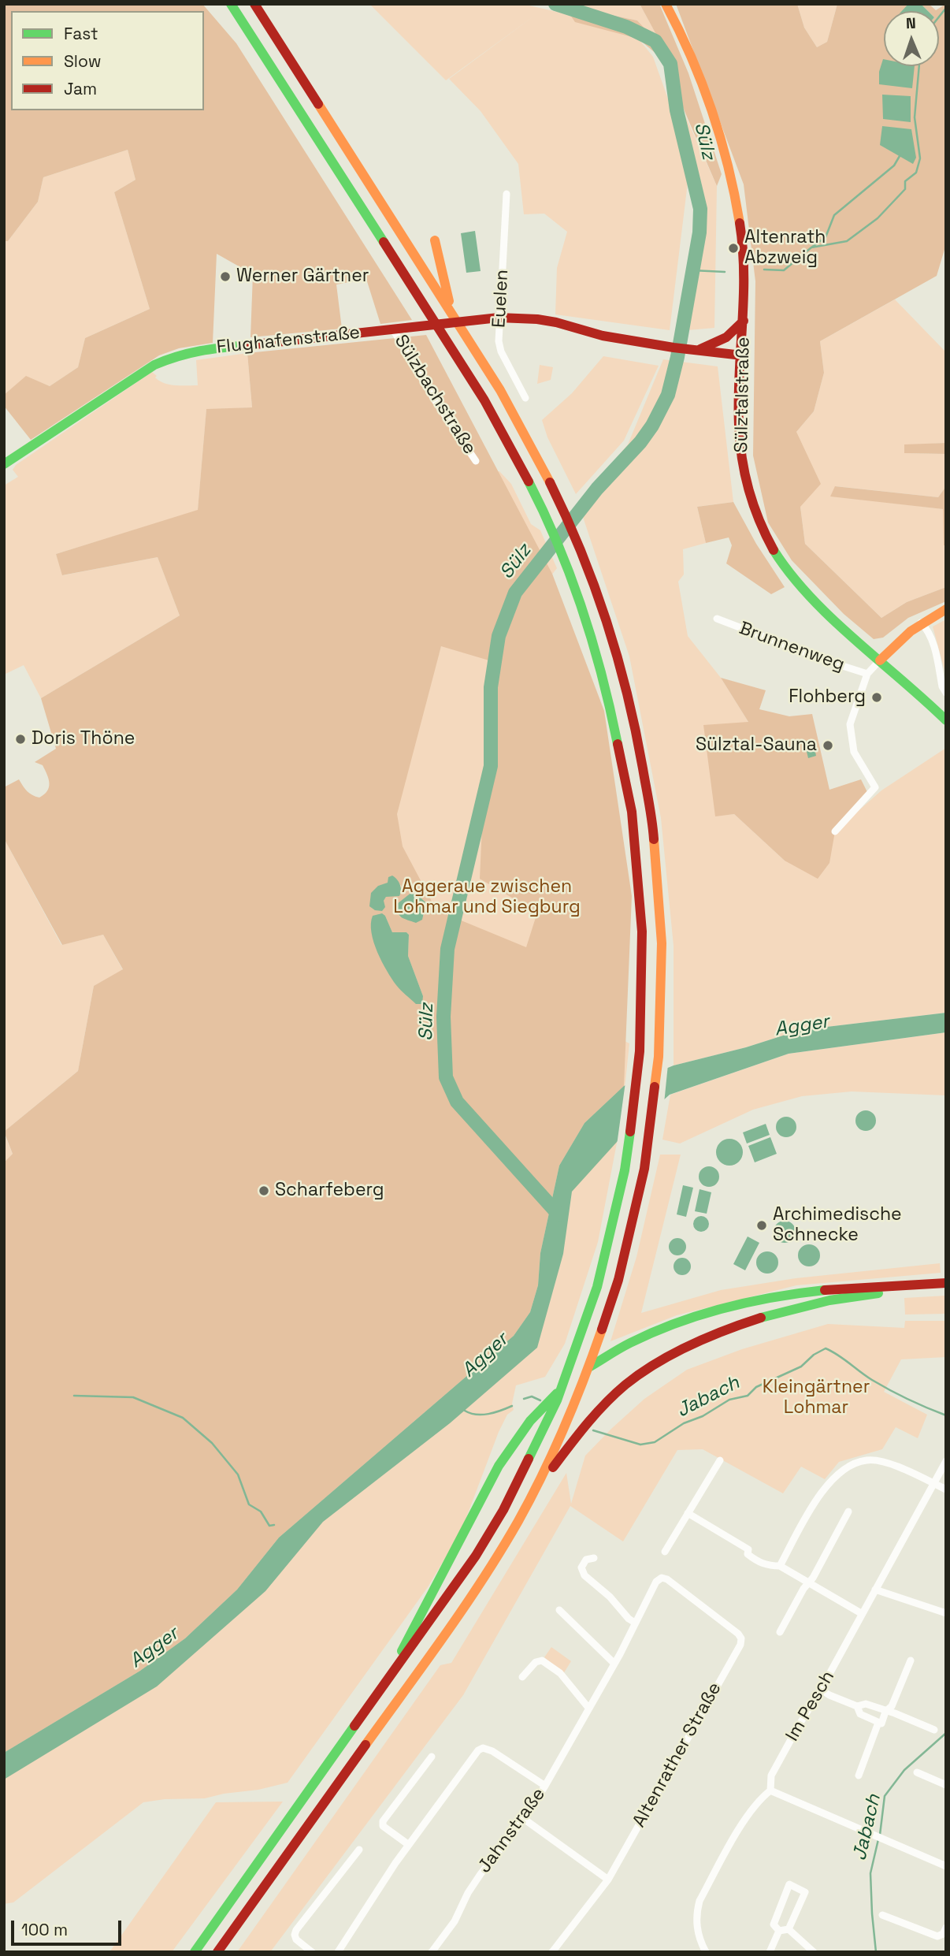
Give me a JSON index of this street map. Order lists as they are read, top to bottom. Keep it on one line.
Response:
{"streets":{"main road":["Flughafenstraße","Sülztalstraße"],"street":["Euelen","Sülzbachstraße","Brunnenweg","Im Pesch","Altenrather Straße","Jahnstraße"]},"crossings":[["Euelen","Flughafenstraße"],["Flughafenstraße","Sülzbachstraße"],["Altenrather Straße","Jahnstraße"]],"water":["Sülz","Agger","Jabach"],"parks":["Aggeraue zwischen Lohmar und Siegburg","Kleingärtner Lohmar"],"places":["Altenrath Abzweig","Werner Gärtner","Flohberg","Doris Thöne","Sülztal-Sauna","Scharfeberg","Archimedische Schnecke"],"legend":["Fast","Slow","Jam"],"scale_bar":"100 m","north":"top"}
